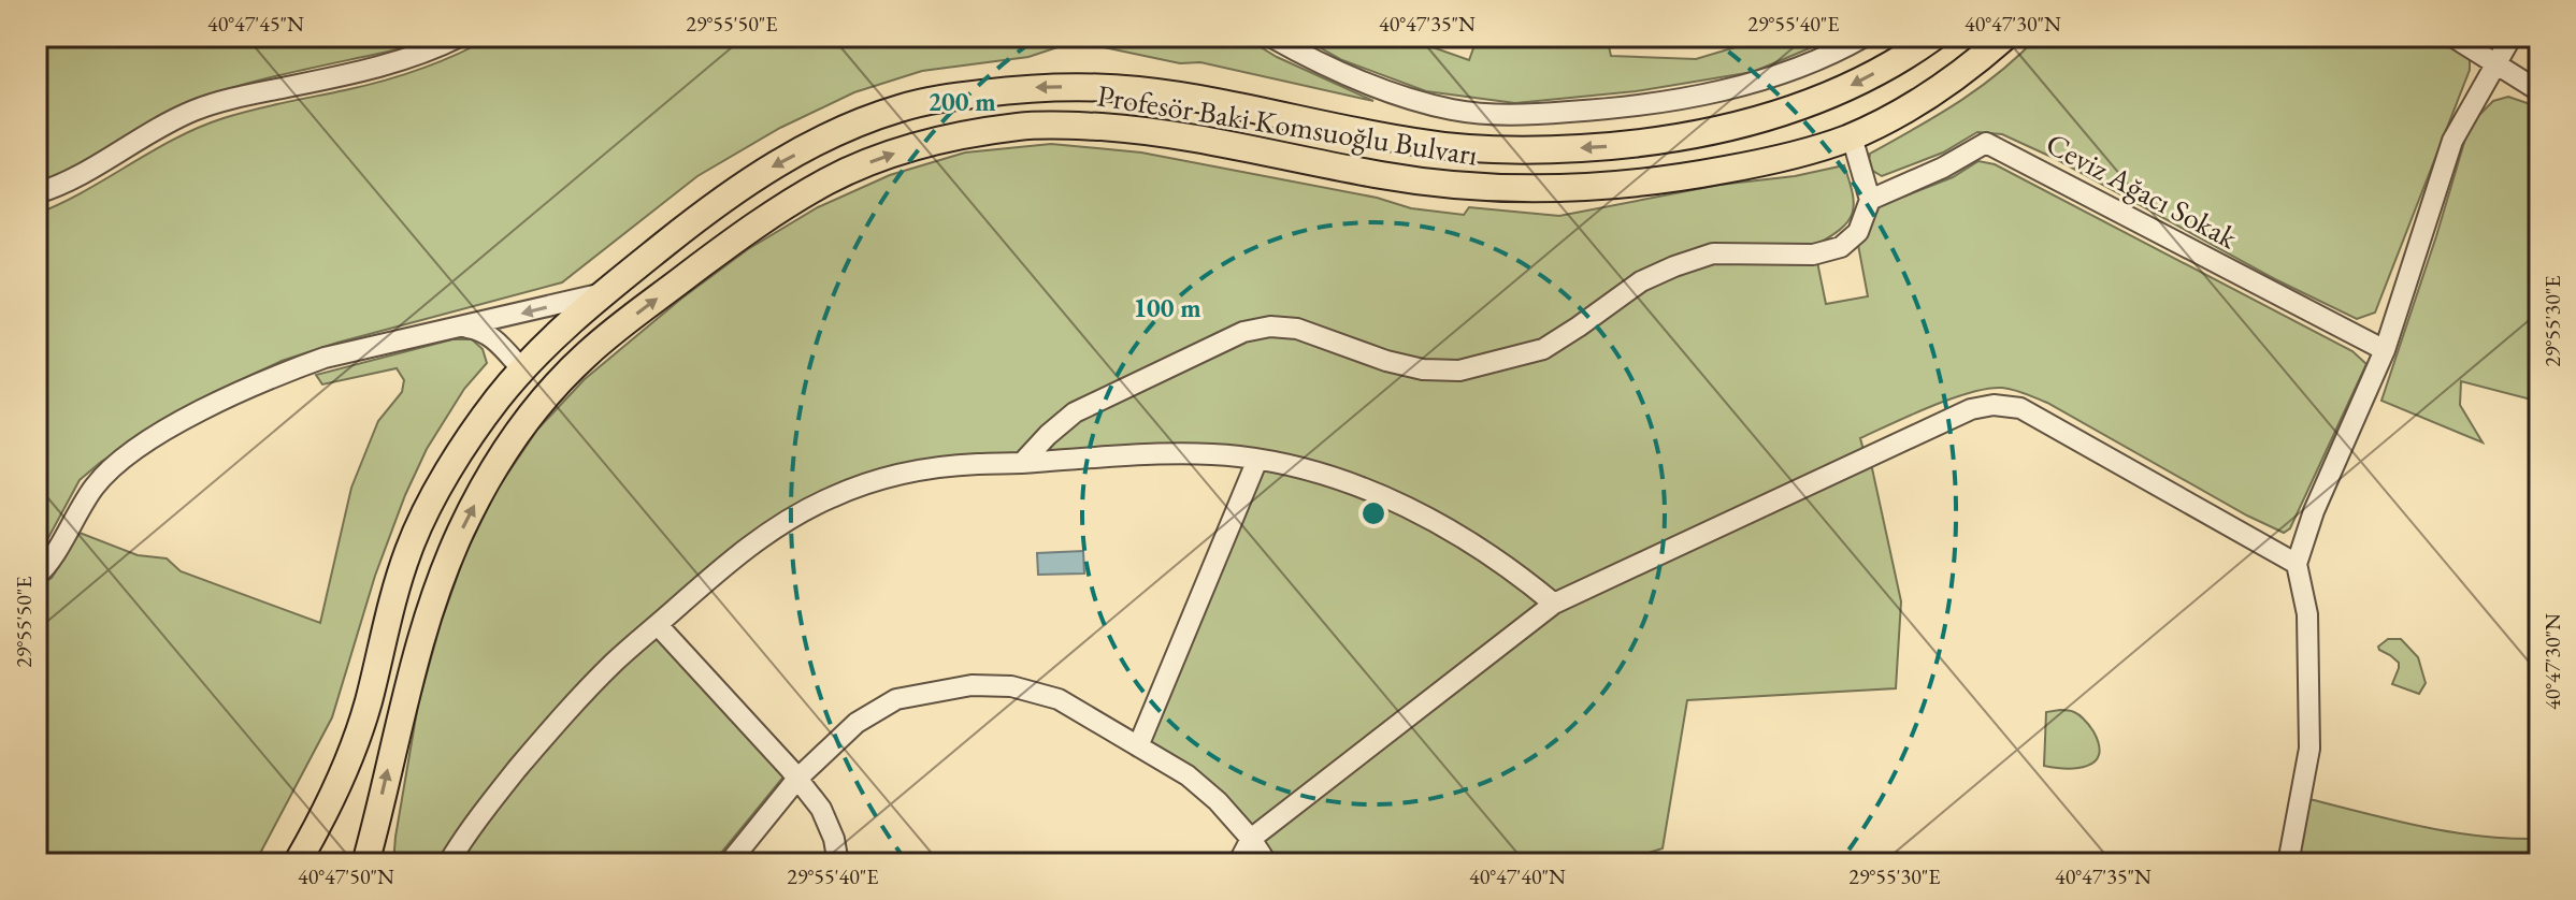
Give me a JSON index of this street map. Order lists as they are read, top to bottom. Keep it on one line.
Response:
{"streets":{"main road":["Profesör Baki Komsuoğlu Bulvarı"],"street":["Ceviz Ağacı Sokak"]},"coordinates":["40°47'45\"N","29°55'50\"E","40°47'35\"N","29°55'40\"E","40°47'30\"N","29°55'30\"E","40°47'50\"N","40°47'40\"N"],"rings":["200 m","100 m"]}
